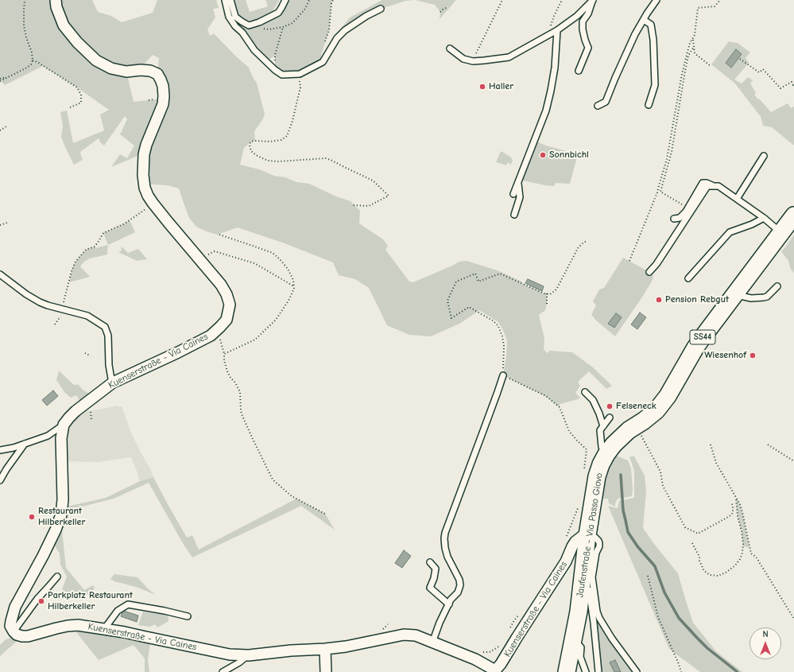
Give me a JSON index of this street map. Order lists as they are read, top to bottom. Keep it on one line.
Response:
{"streets":{"main road":["SS44","Jaufenstraße - Via Passo Giovo"],"street":["Kuenserstraße - Via Caines"]},"crossings":[["Kuenserstraße - Via Caines","Jaufenstraße - Via Passo Giovo"]],"places":["Haller","Sonnbichl","Pension Rebgut","Wiesenhof","Felseneck","Restaurant Hilberkeller","Parkplatz Restaurant Hilberkeller"],"north":"top"}
